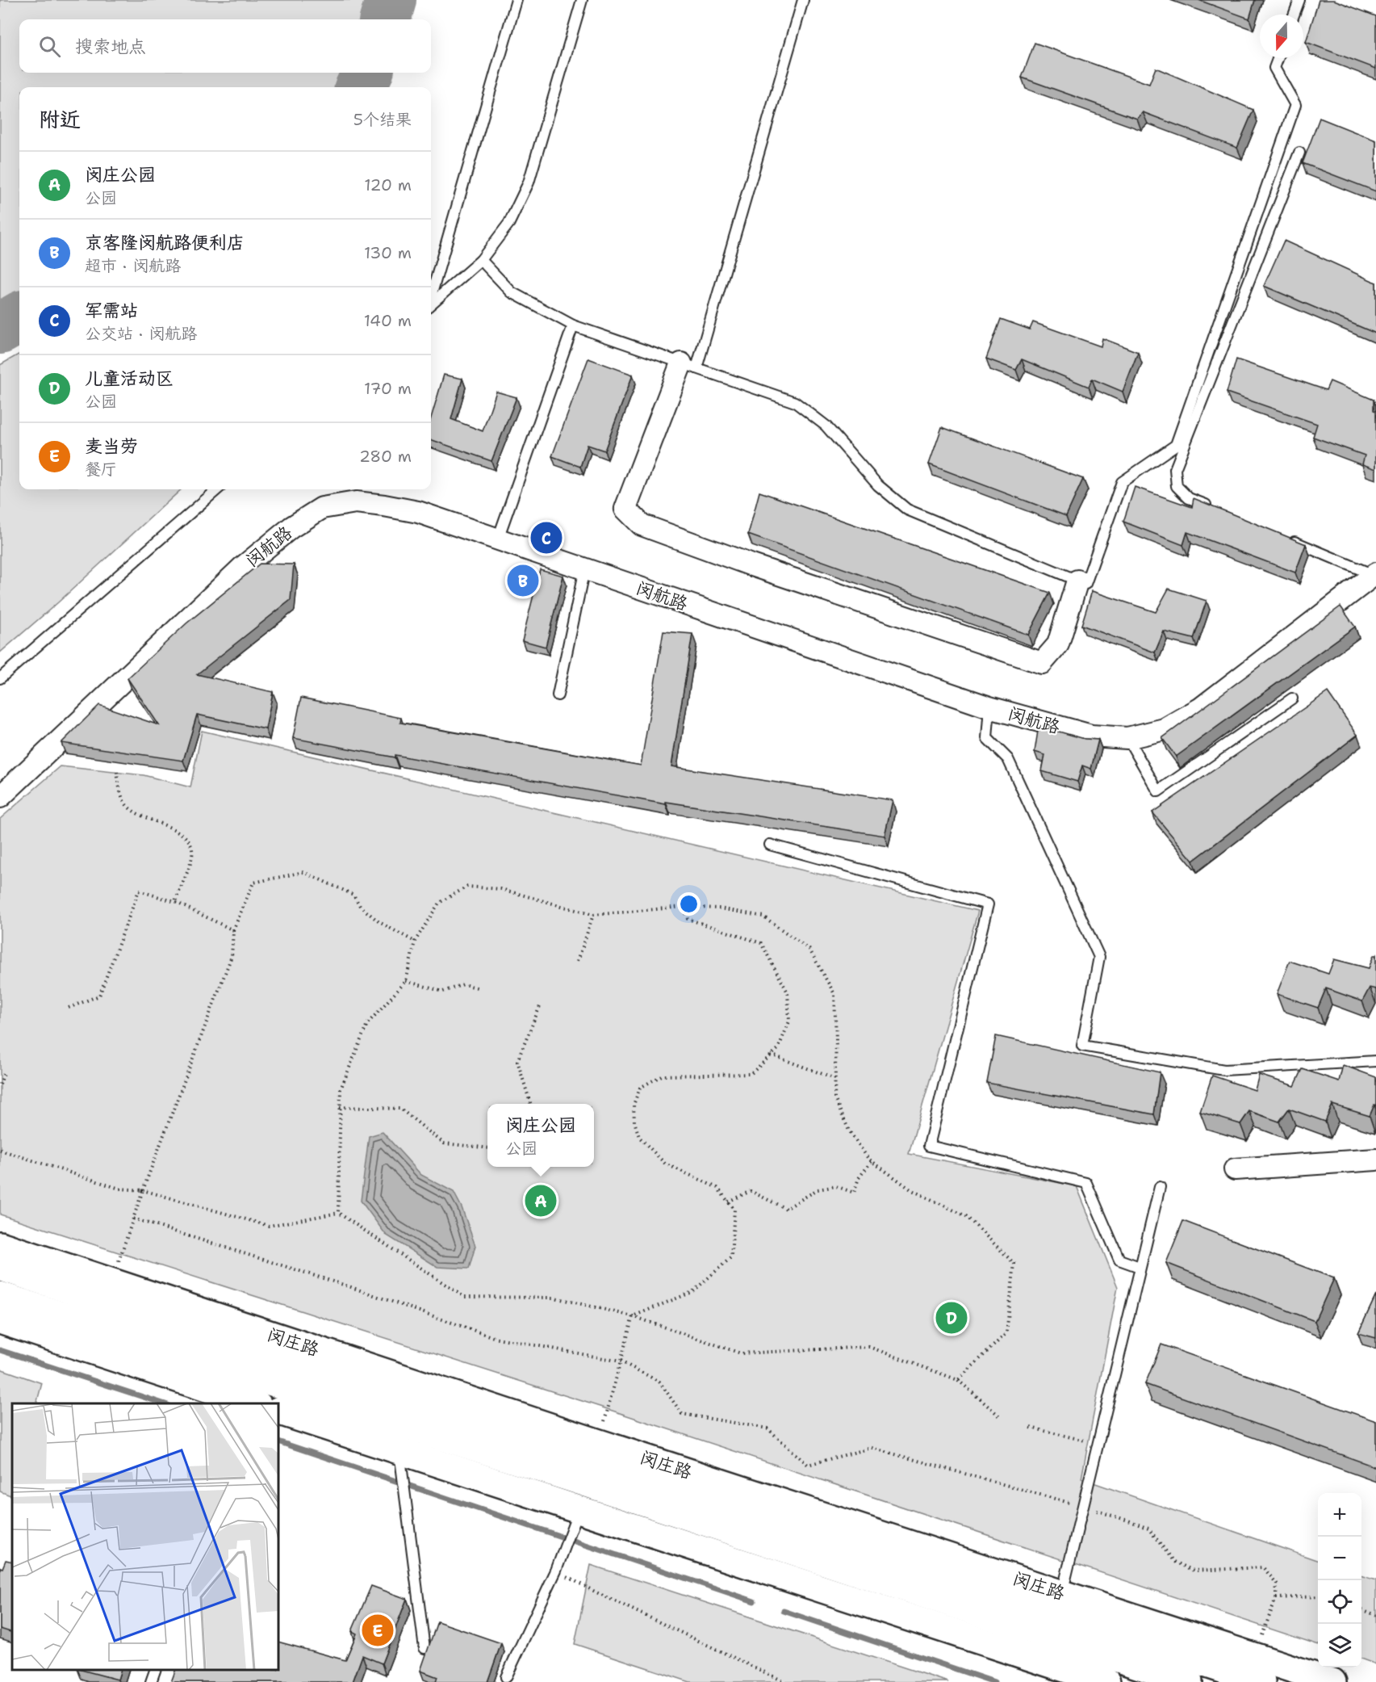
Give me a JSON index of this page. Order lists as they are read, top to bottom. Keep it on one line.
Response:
{"streets":{"main road":["闵庄路"],"street":["闵航路"]},"north":"bottom","page":{"search":"搜索地点","heading":["附近","5个结果"],"list":[{"mark":"A","name":"闵庄公园","note":"公园","value":"120 m"},{"mark":"B","name":"京客隆闵航路便利店","note":"超市 · 闵航路","value":"130 m"},{"mark":"C","name":"军需站","note":"公交站 · 闵航路","value":"140 m"},{"mark":"D","name":"儿童活动区","note":"公园","value":"170 m"},{"mark":"E","name":"麦当劳","note":"餐厅","value":"280 m"}],"pins":["C","B","A","D","E"],"popup":["闵庄公园","公园"],"map_buttons":["+","−"]}}
